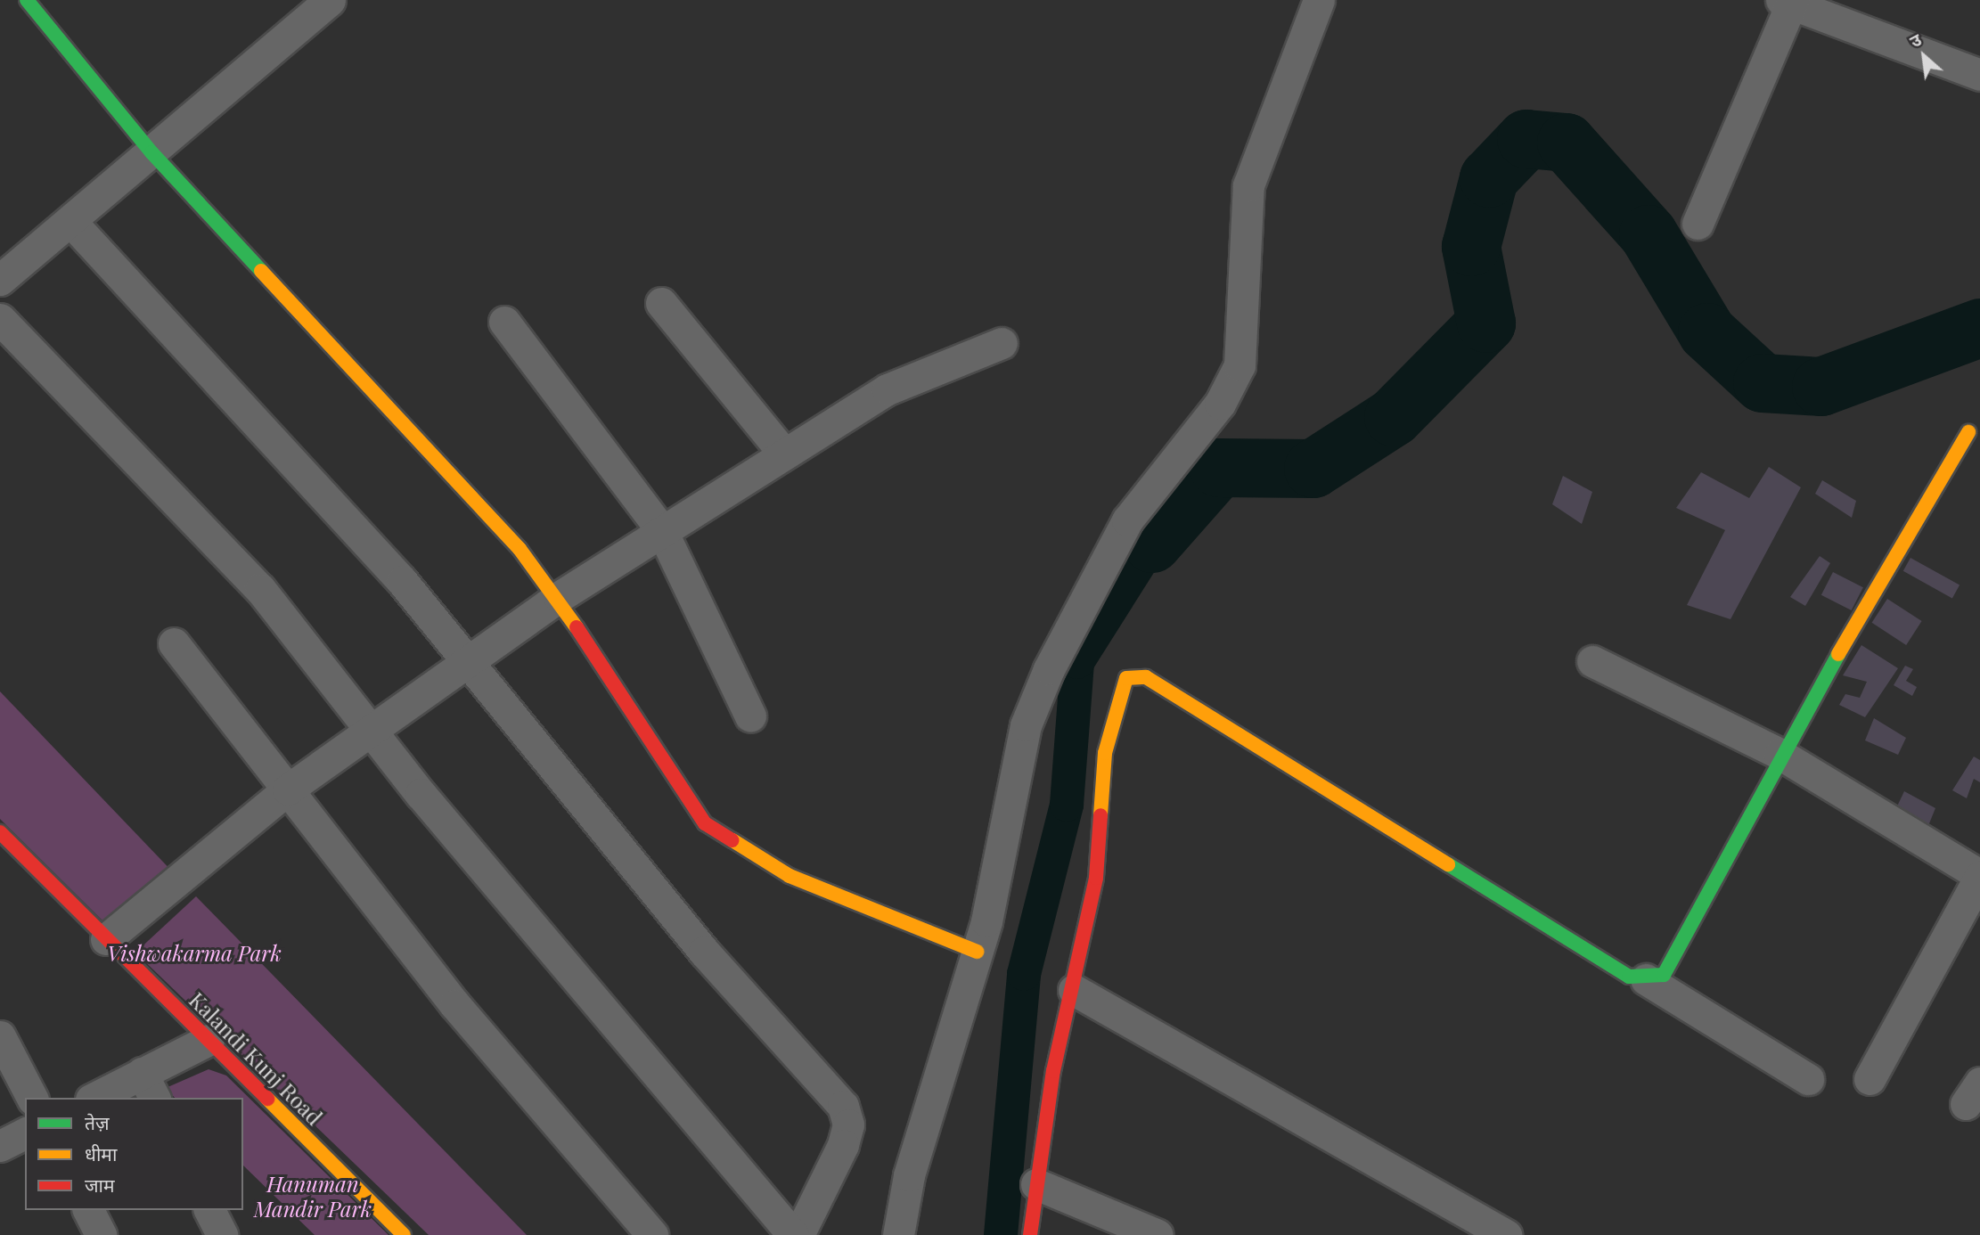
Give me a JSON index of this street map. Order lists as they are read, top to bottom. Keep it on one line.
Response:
{"streets":{"street":["Kalandi Kunj Road"]},"parks":["Vishwakarma Park","Hanuman Mandir Park"],"legend":["तेज़","धीमा","जाम"],"north":"top left"}
